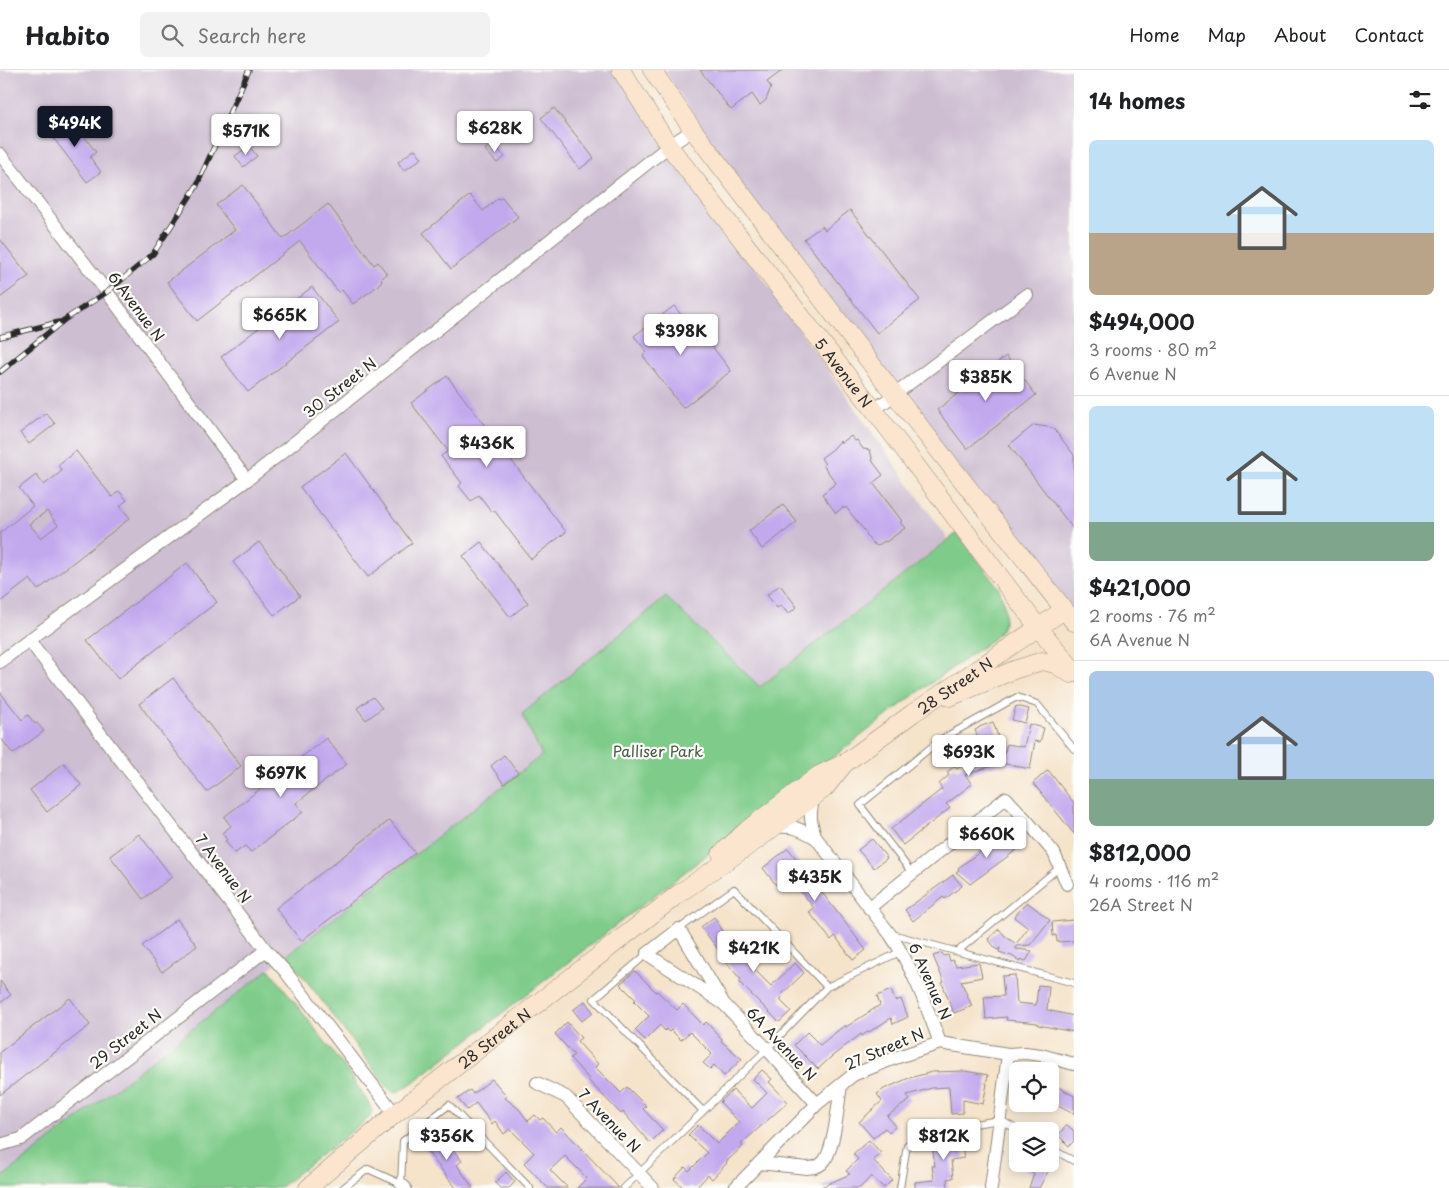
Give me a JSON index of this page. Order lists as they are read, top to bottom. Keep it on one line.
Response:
{"streets":{"main road":["5 Avenue N","28 Street N"],"street":["6 Avenue N","30 Street N","7 Avenue N","29 Street N","6A Avenue N","27 Street N"]},"crossings":[["6 Avenue N","30 Street N"],["6 Avenue N","28 Street N"],["6 Avenue N","27 Street N"],["5 Avenue N","30 Street N"],["5 Avenue N","28 Street N"],["30 Street N","7 Avenue N"],["28 Street N","7 Avenue N"],["7 Avenue N","29 Street N"],["6A Avenue N","27 Street N"]],"parks":["Palliser Park"],"page":{"header":"Habito","search":"Search here","nav":["Home","Map","About","Contact"],"heading":"14 homes","price":["$494K","$628K","$571K","$665K","$398K","$385K","$436K","$693K","$697K","$660K","$435K","$421K","$356K","$812K"],"list":[{"name":"$494,000","note":"3 rooms · 80 m² · 6 Avenue N"},{"name":"$421,000","note":"2 rooms · 76 m² · 6A Avenue N"},{"name":"$812,000","note":"4 rooms · 116 m² · 26A Street N"}]}}
